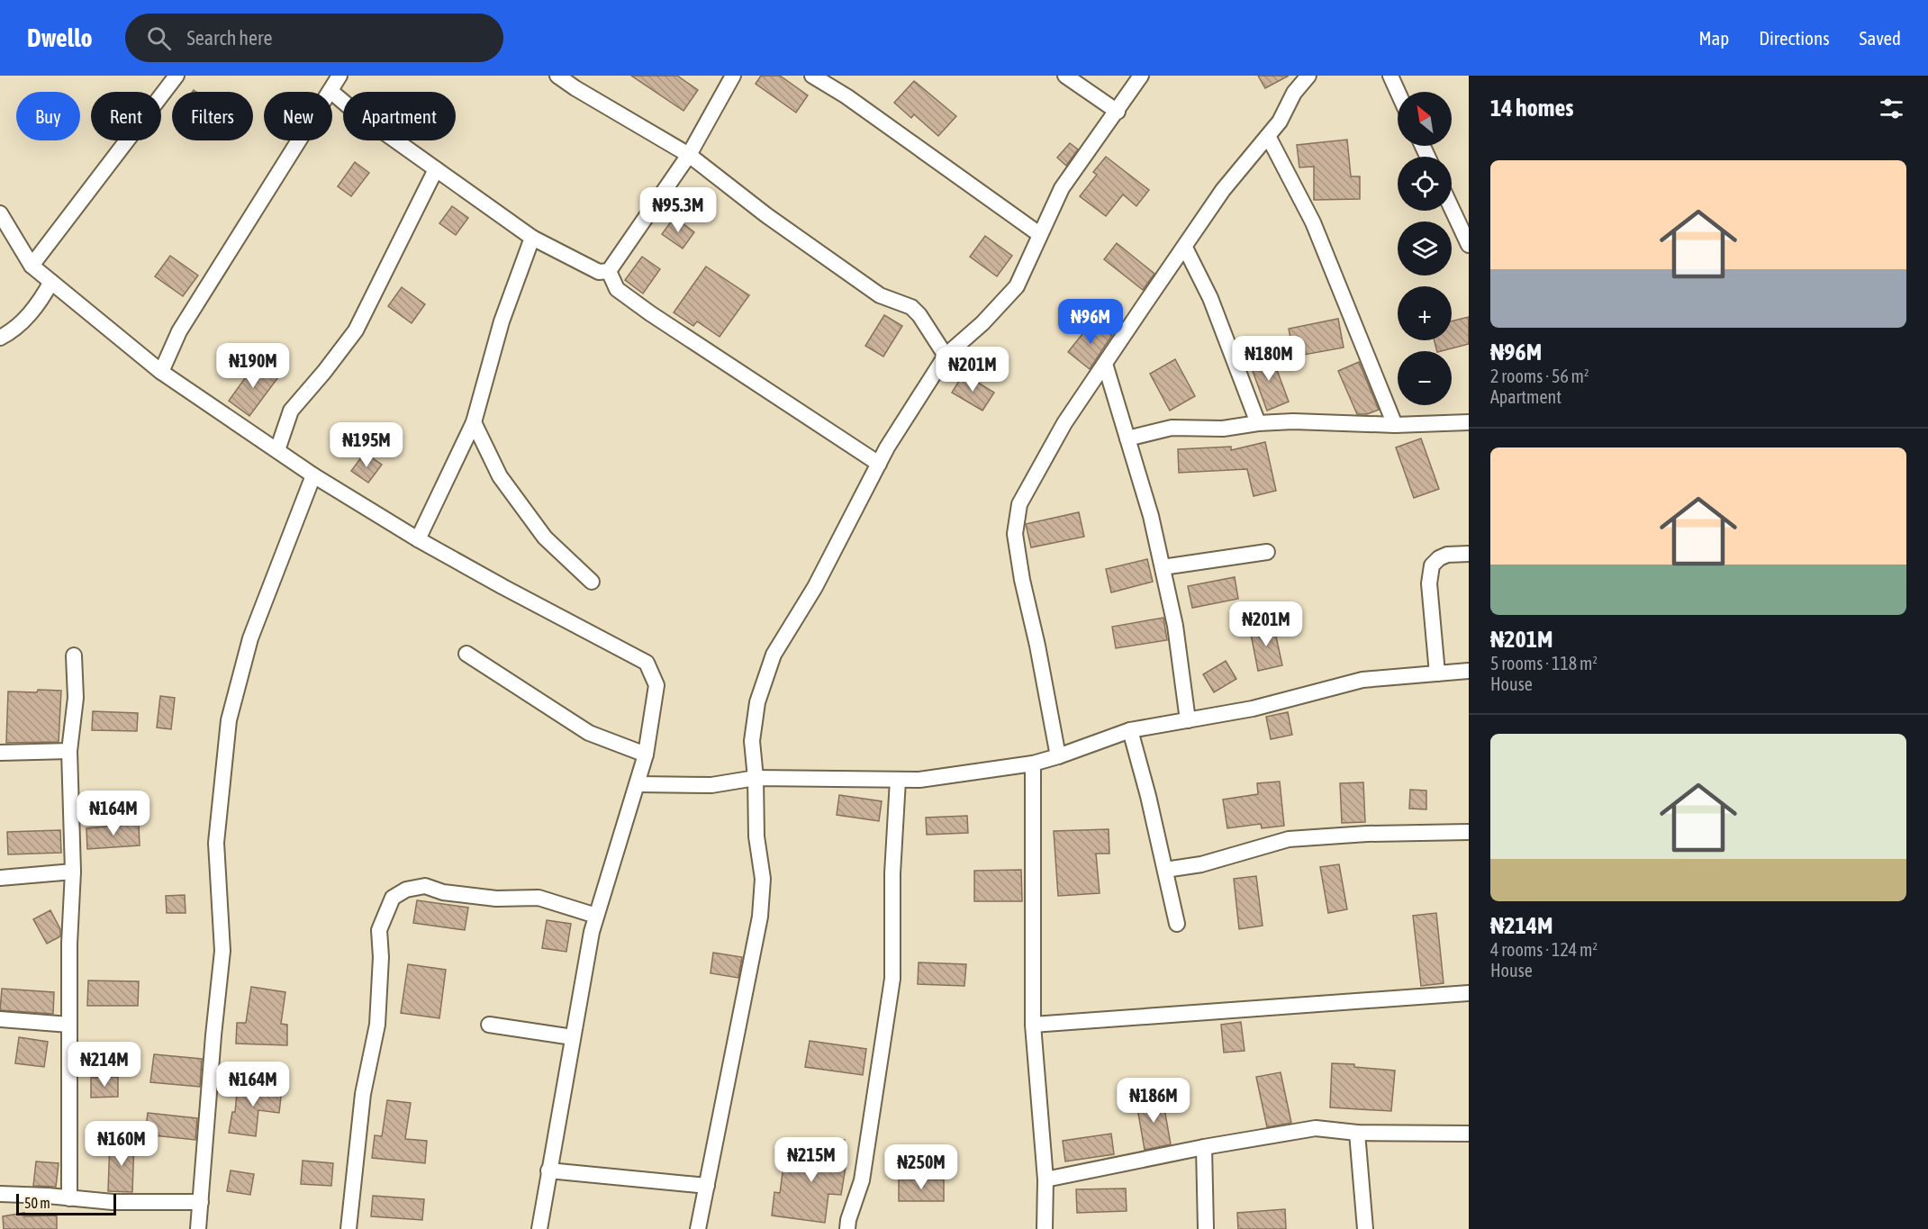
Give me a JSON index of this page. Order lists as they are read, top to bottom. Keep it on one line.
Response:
{"scale_bar":"50 m","north":"top left","page":{"header":"Dwello","search":"Search here","nav":["Map","Directions","Saved"],"heading":"14 homes","map_buttons":["+","−"],"chip":["Buy","Rent","Filters","New","Apartment"],"list":[{"name":"₦96M","note":"2 rooms · 56 m² · Apartment"},{"name":"₦201M","note":"5 rooms · 118 m² · House"},{"name":"₦214M","note":"4 rooms · 124 m² · House"}],"price":["₦95.3M","₦96M","₦180M","₦190M","₦201M","₦195M","₦201M","₦164M","₦214M","₦164M","₦186M","₦160M","₦215M","₦250M"],"scale":"50 m"}}
